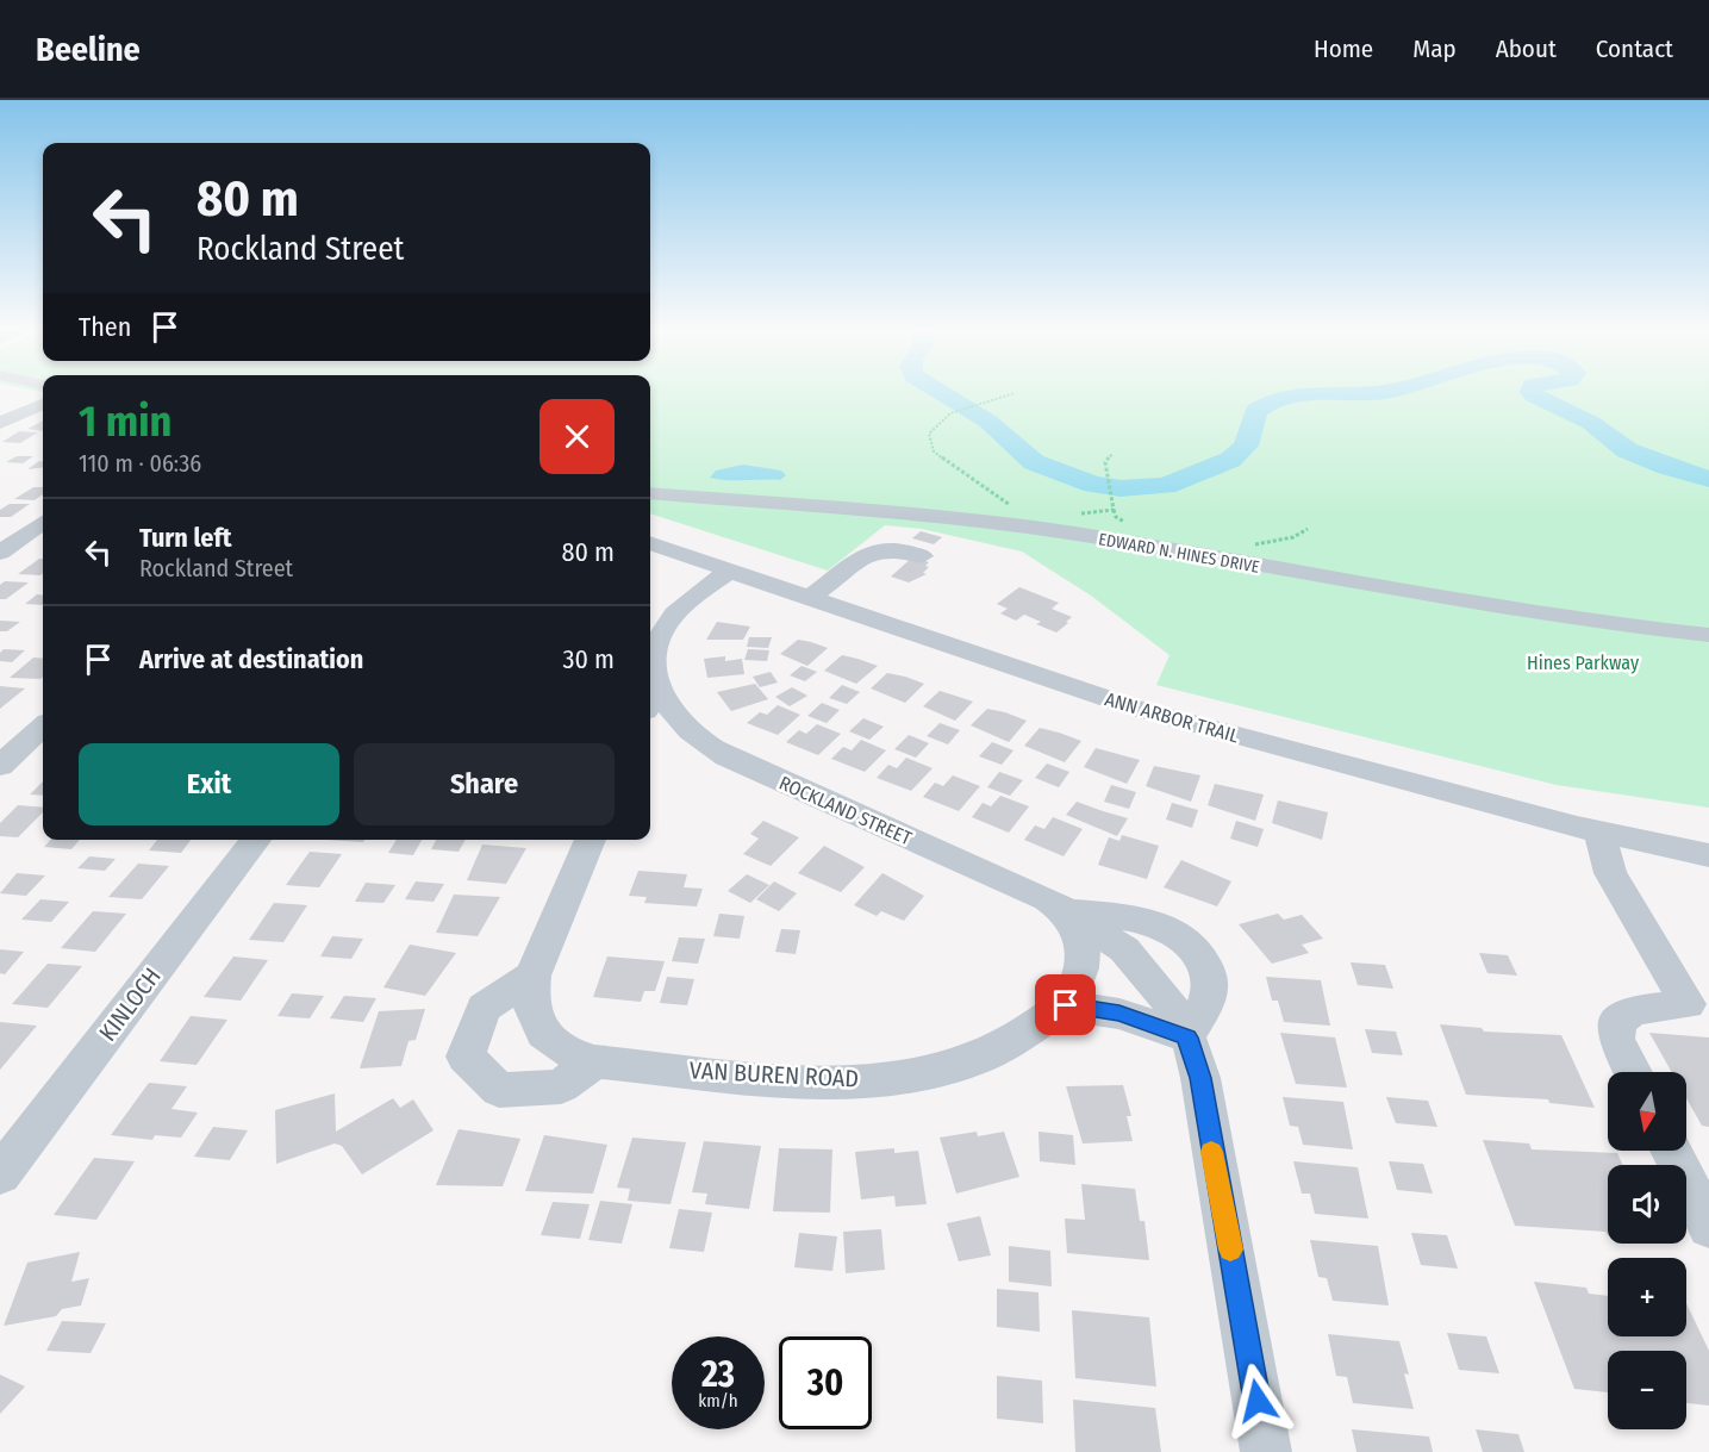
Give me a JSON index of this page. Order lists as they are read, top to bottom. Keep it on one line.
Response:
{"streets":{"street":["EDWARD N. HINES DRIVE","ANN ARBOR TRAIL","ROCKLAND STREET","KINLOCH","VAN BUREN ROAD"]},"parks":["Hines Parkway"],"north":"bottom","page":{"header":"Beeline","nav":["Home","Map","About","Contact"],"turn":["80 m","Rockland Street"],"then":"Then","heading":["1 min","110 m · 06:36"],"list":[{"name":"Turn left","note":"Rockland Street","value":"80 m"},{"name":"Arrive at destination","value":"30 m"}],"buttons":["Exit","Share"],"map_buttons":["+","−"],"speed":"23 km/h","limit":"30"}}
